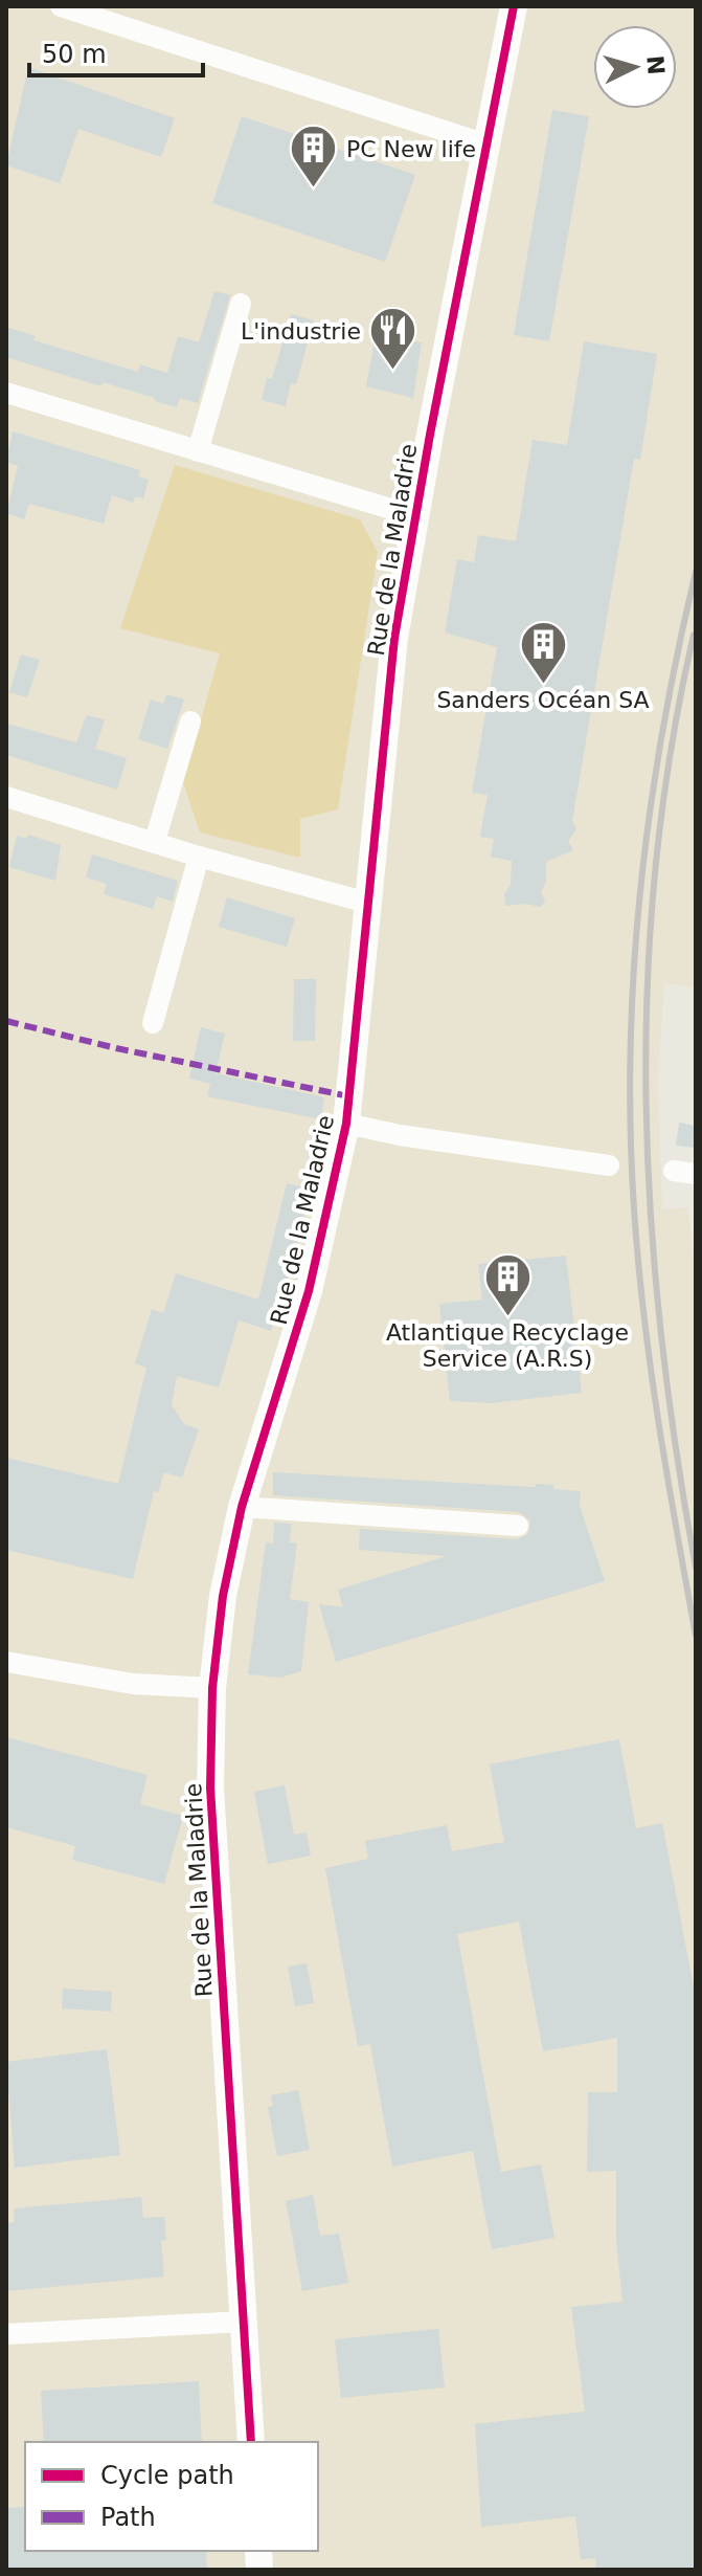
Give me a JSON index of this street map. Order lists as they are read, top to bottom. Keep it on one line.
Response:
{"streets":{"street":["Rue de la Maladrie"]},"places":{"building":["PC New life","Sanders Océan SA","Atlantique Recyclage Service (A.R.S)"],"restaurant":["L'industrie"]},"legend":["Cycle path","Path"],"scale_bar":"50 m","north":"right"}
